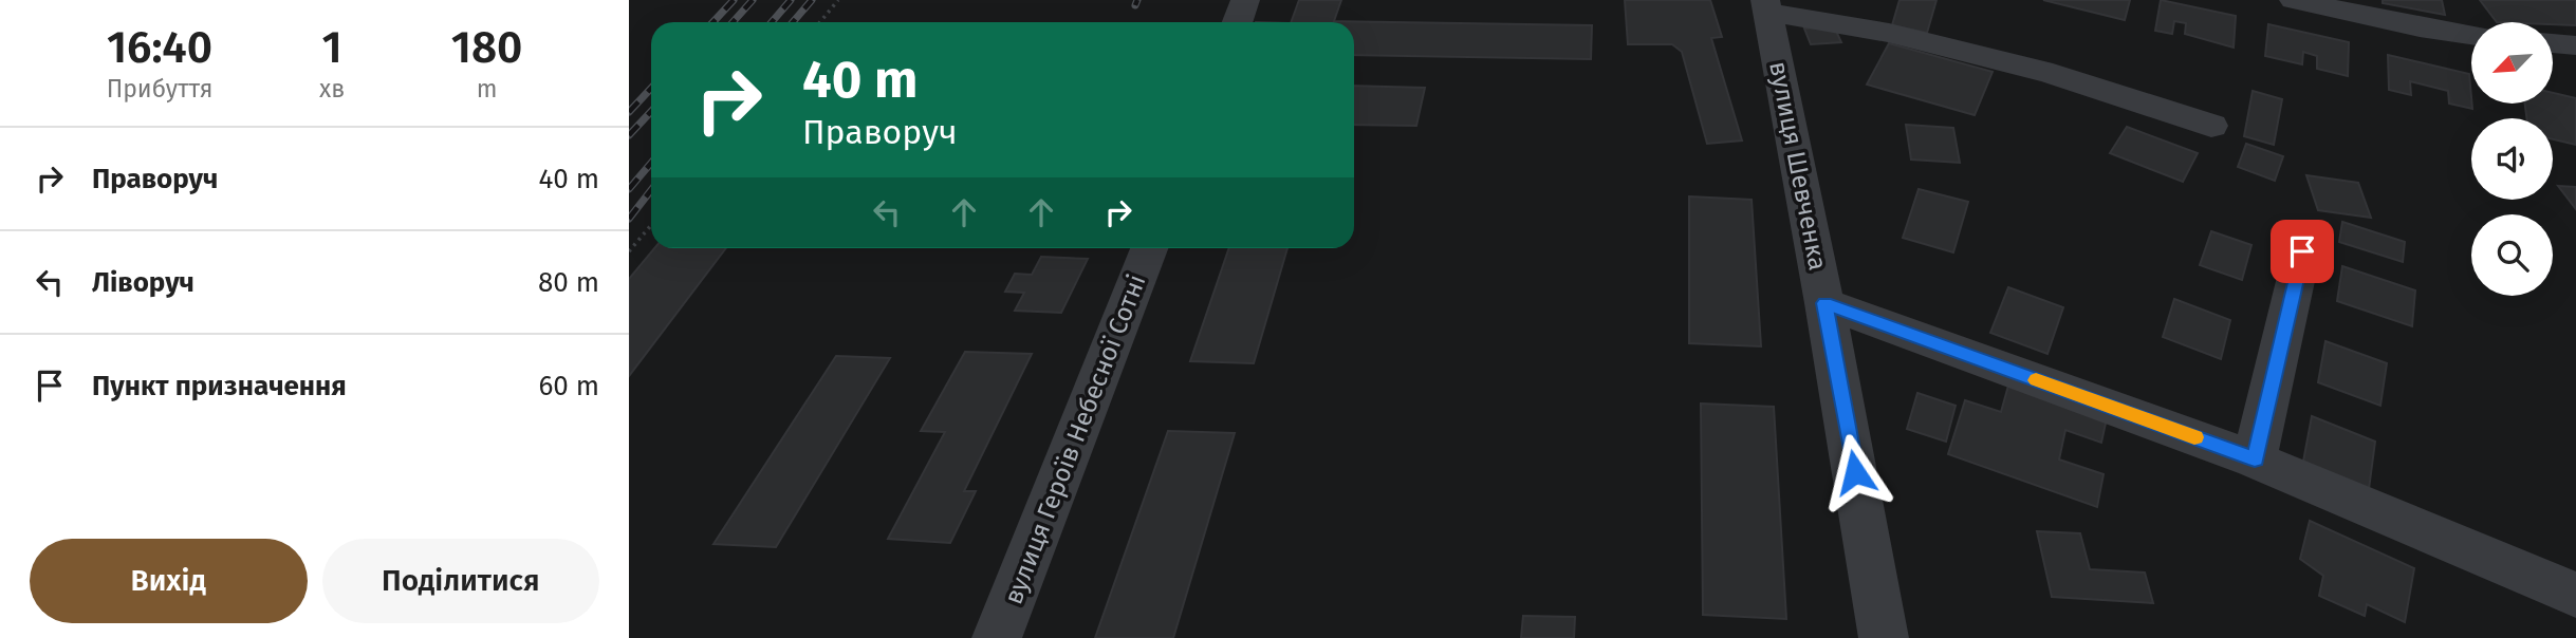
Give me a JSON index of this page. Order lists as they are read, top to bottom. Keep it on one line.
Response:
{"streets":{"street":["вулиця Шевченка","вулиця Героїв Небесної Сотні"]},"north":"bottom left","page":{"eta":["16:40","Прибуття","1","хв","180","m"],"turn":["40 m","Праворуч"],"list":[{"name":"Праворуч","value":"40 m"},{"name":"Ліворуч","value":"80 m"},{"name":"Пункт призначення","value":"60 m"}],"buttons":["Вихід","Поділитися"]}}
